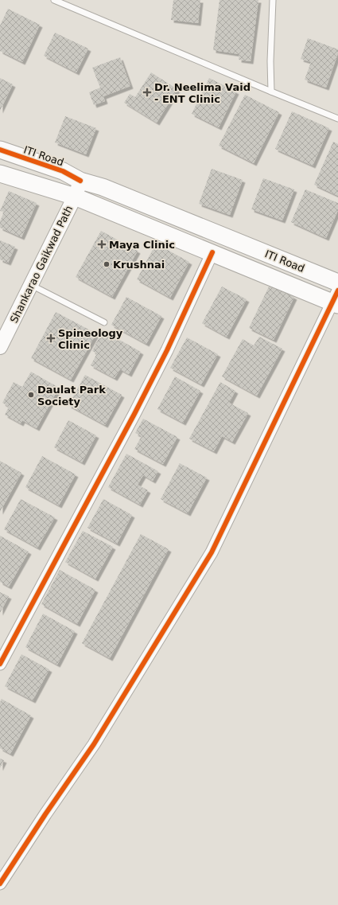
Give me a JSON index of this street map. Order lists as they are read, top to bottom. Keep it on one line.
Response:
{"streets":{"main road":["ITI Road"],"street":["Shankarao Gaikwad Path"]},"crossings":[["ITI Road","Shankarao Gaikwad Path"]],"places":{"health":["Dr. Neelima Vaid - ENT Clinic","Maya Clinic","Spineology Clinic"],"other":["Krushnai","Daulat Park Society"]}}
